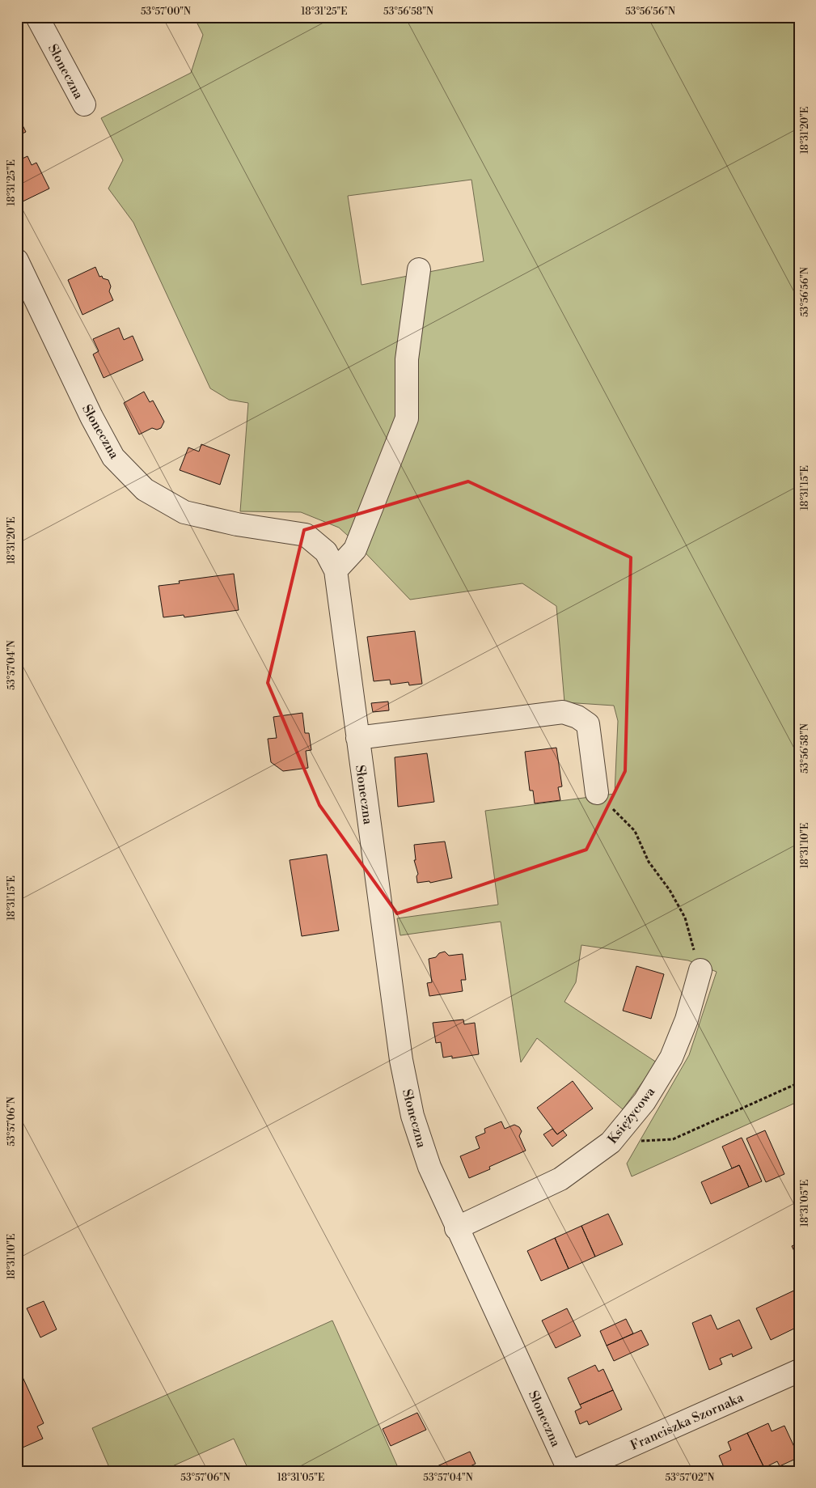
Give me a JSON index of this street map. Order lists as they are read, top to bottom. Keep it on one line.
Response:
{"streets":{"street":["Słoneczna","Księżycowa","Franciszka Szornaka"]},"crossings":[["Słoneczna","Księżycowa"]],"coordinates":["53°57'00\"N","18°31'25\"E","53°56'58\"N","53°56'56\"N","18°31'20\"E","18°31'15\"E","53°57'04\"N","18°31'10\"E","53°57'06\"N","18°31'05\"E","53°57'02\"N"]}
